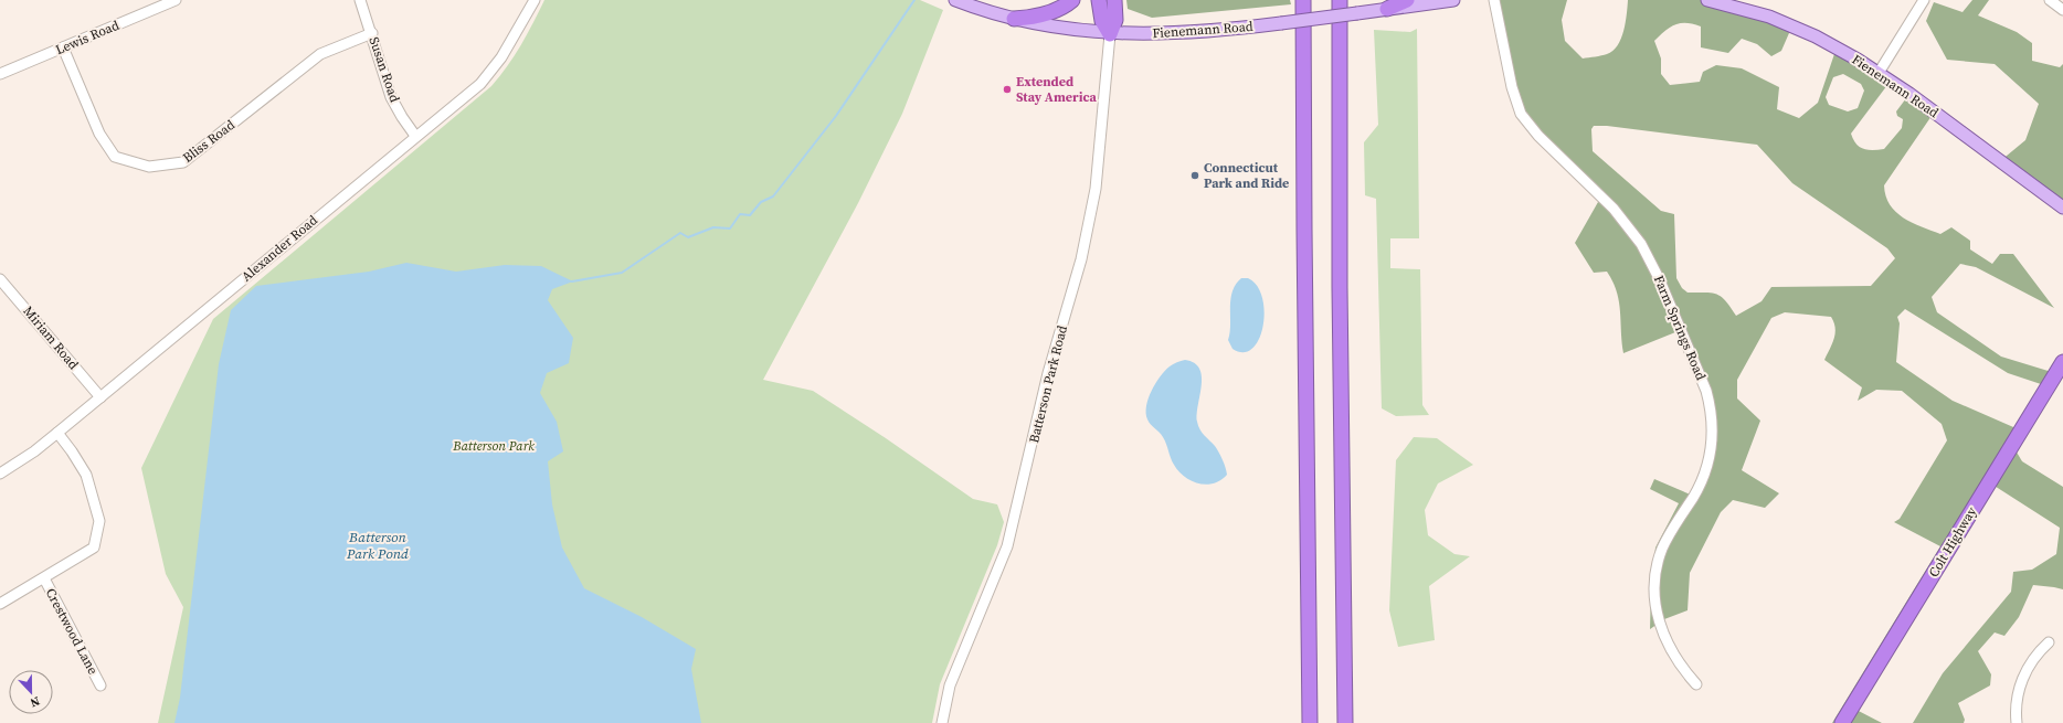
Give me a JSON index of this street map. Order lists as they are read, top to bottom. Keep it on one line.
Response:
{"streets":{"highway":["Colt Highway"],"main road":["Fienemann Road"],"street":["Lewis Road","Susan Road","Bliss Road","Alexander Road","Farm Springs Road","Miriam Road","Batterson Park Road","Crestwood Lane"]},"crossings":[["Fienemann Road","Batterson Park Road"],["Lewis Road","Bliss Road"],["Susan Road","Bliss Road"],["Susan Road","Alexander Road"],["Alexander Road","Miriam Road"]],"water":["Batterson Park Pond"],"parks":["Batterson Park"],"places":["Extended Stay America","Connecticut Park and Ride"],"north":"bottom"}
